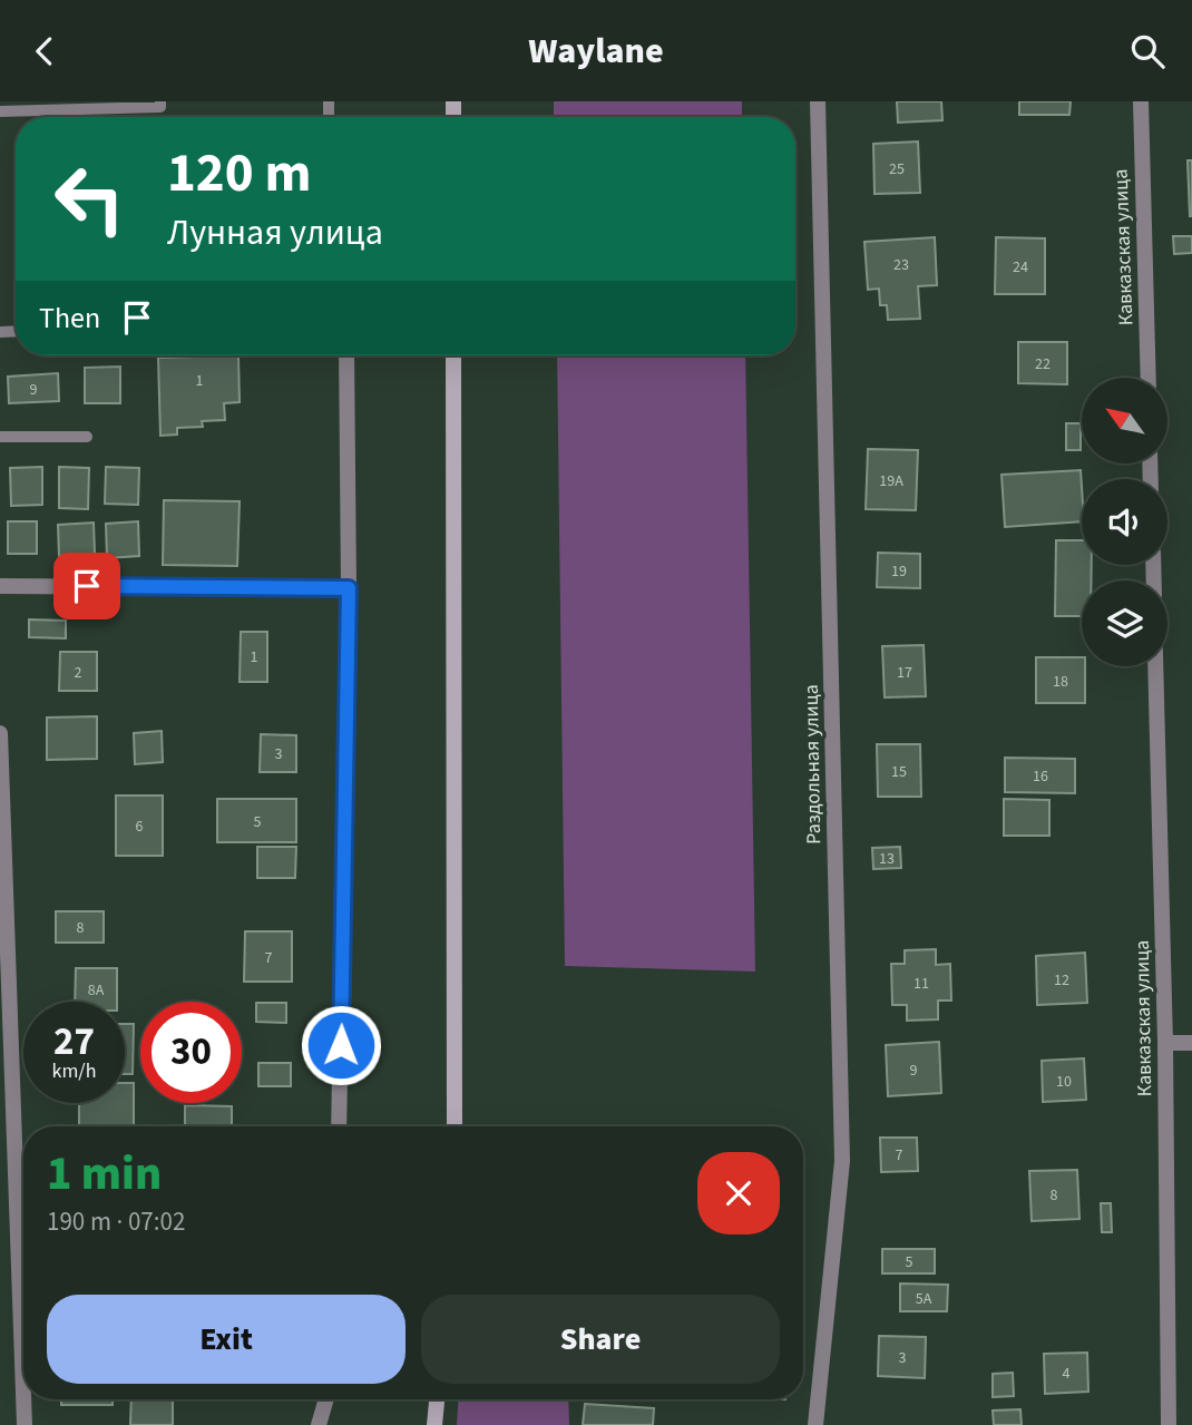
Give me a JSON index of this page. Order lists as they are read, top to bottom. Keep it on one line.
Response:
{"streets":{"street":["Кавказская улица","Раздольная улица"]},"house_numbers":["25","23","24","22","1","9","19А","19","1","2","17","18","3","15","16","5","6","13","8","7","12","11","8А","9","10","7","8","5","5А","3","4"],"north":"top left","page":{"header":"Waylane","turn":["120 m","Лунная улица"],"then":"Then","speed":"27 km/h","limit":"30","heading":["1 min","190 m · 07:02"],"buttons":["Exit","Share"]}}
